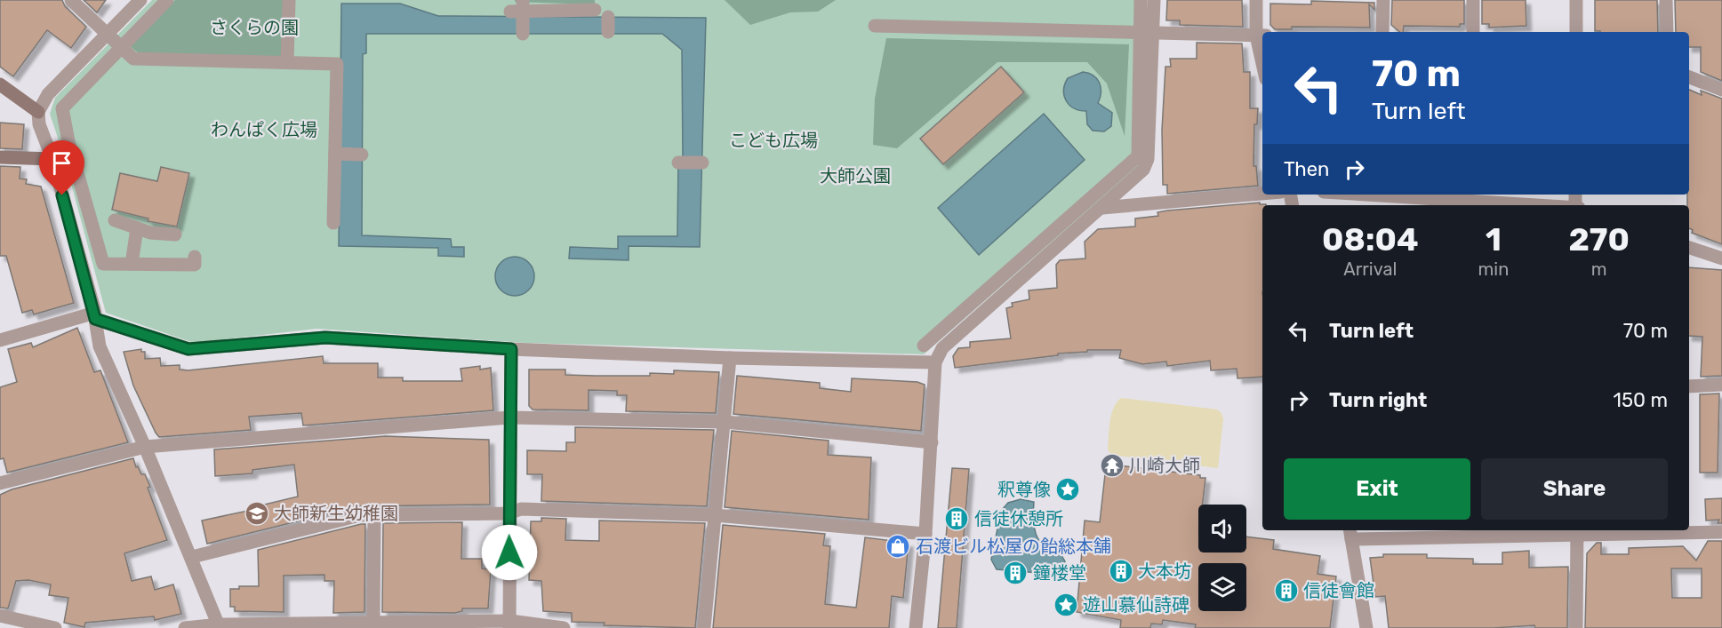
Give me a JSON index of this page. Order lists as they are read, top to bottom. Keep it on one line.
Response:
{"parks":["さくらの園","わんぱく広場","こども広場","大師公園"],"places":{"temple":["川崎大師"],"place":["釈尊像","遊山慕仙詩碑"],"school or university":["大師新生幼稚園"],"building":["信徒休憩所","大本坊","鐘楼堂","信徒會館"],"shop":["石渡ビル松屋の飴総本舗"]},"page":{"turn":["70 m","Turn left"],"then":"Then","eta":["08:04","Arrival","1","min","270","m"],"list":[{"name":"Turn left","value":"70 m"},{"name":"Turn right","value":"150 m"}],"buttons":["Exit","Share"]}}
